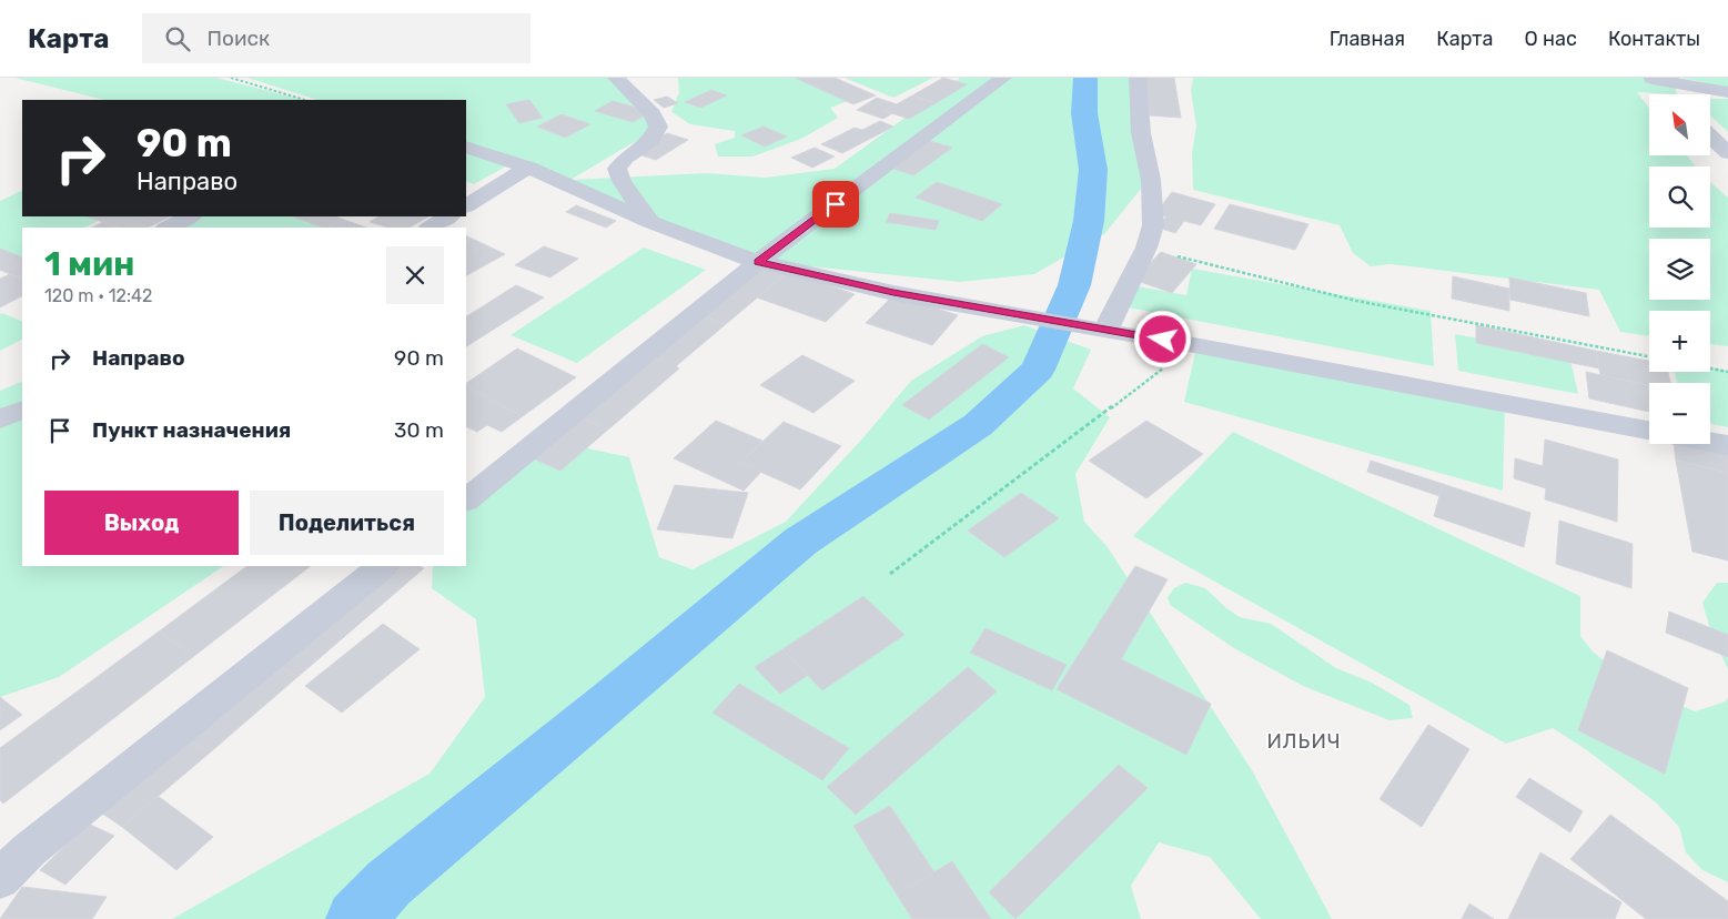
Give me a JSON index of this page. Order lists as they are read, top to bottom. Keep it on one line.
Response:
{"districts":["ИЛЬИЧ"],"north":"top left","page":{"header":"Карта","search":"Поиск","nav":["Главная","Карта","О нас","Контакты"],"map_buttons":["+","−"],"turn":["90 m","Направо"],"heading":["1 мин","120 m · 12:42"],"list":[{"name":"Направо","value":"90 m"},{"name":"Пункт назначения","value":"30 m"}],"buttons":["Выход","Поделиться"]}}
